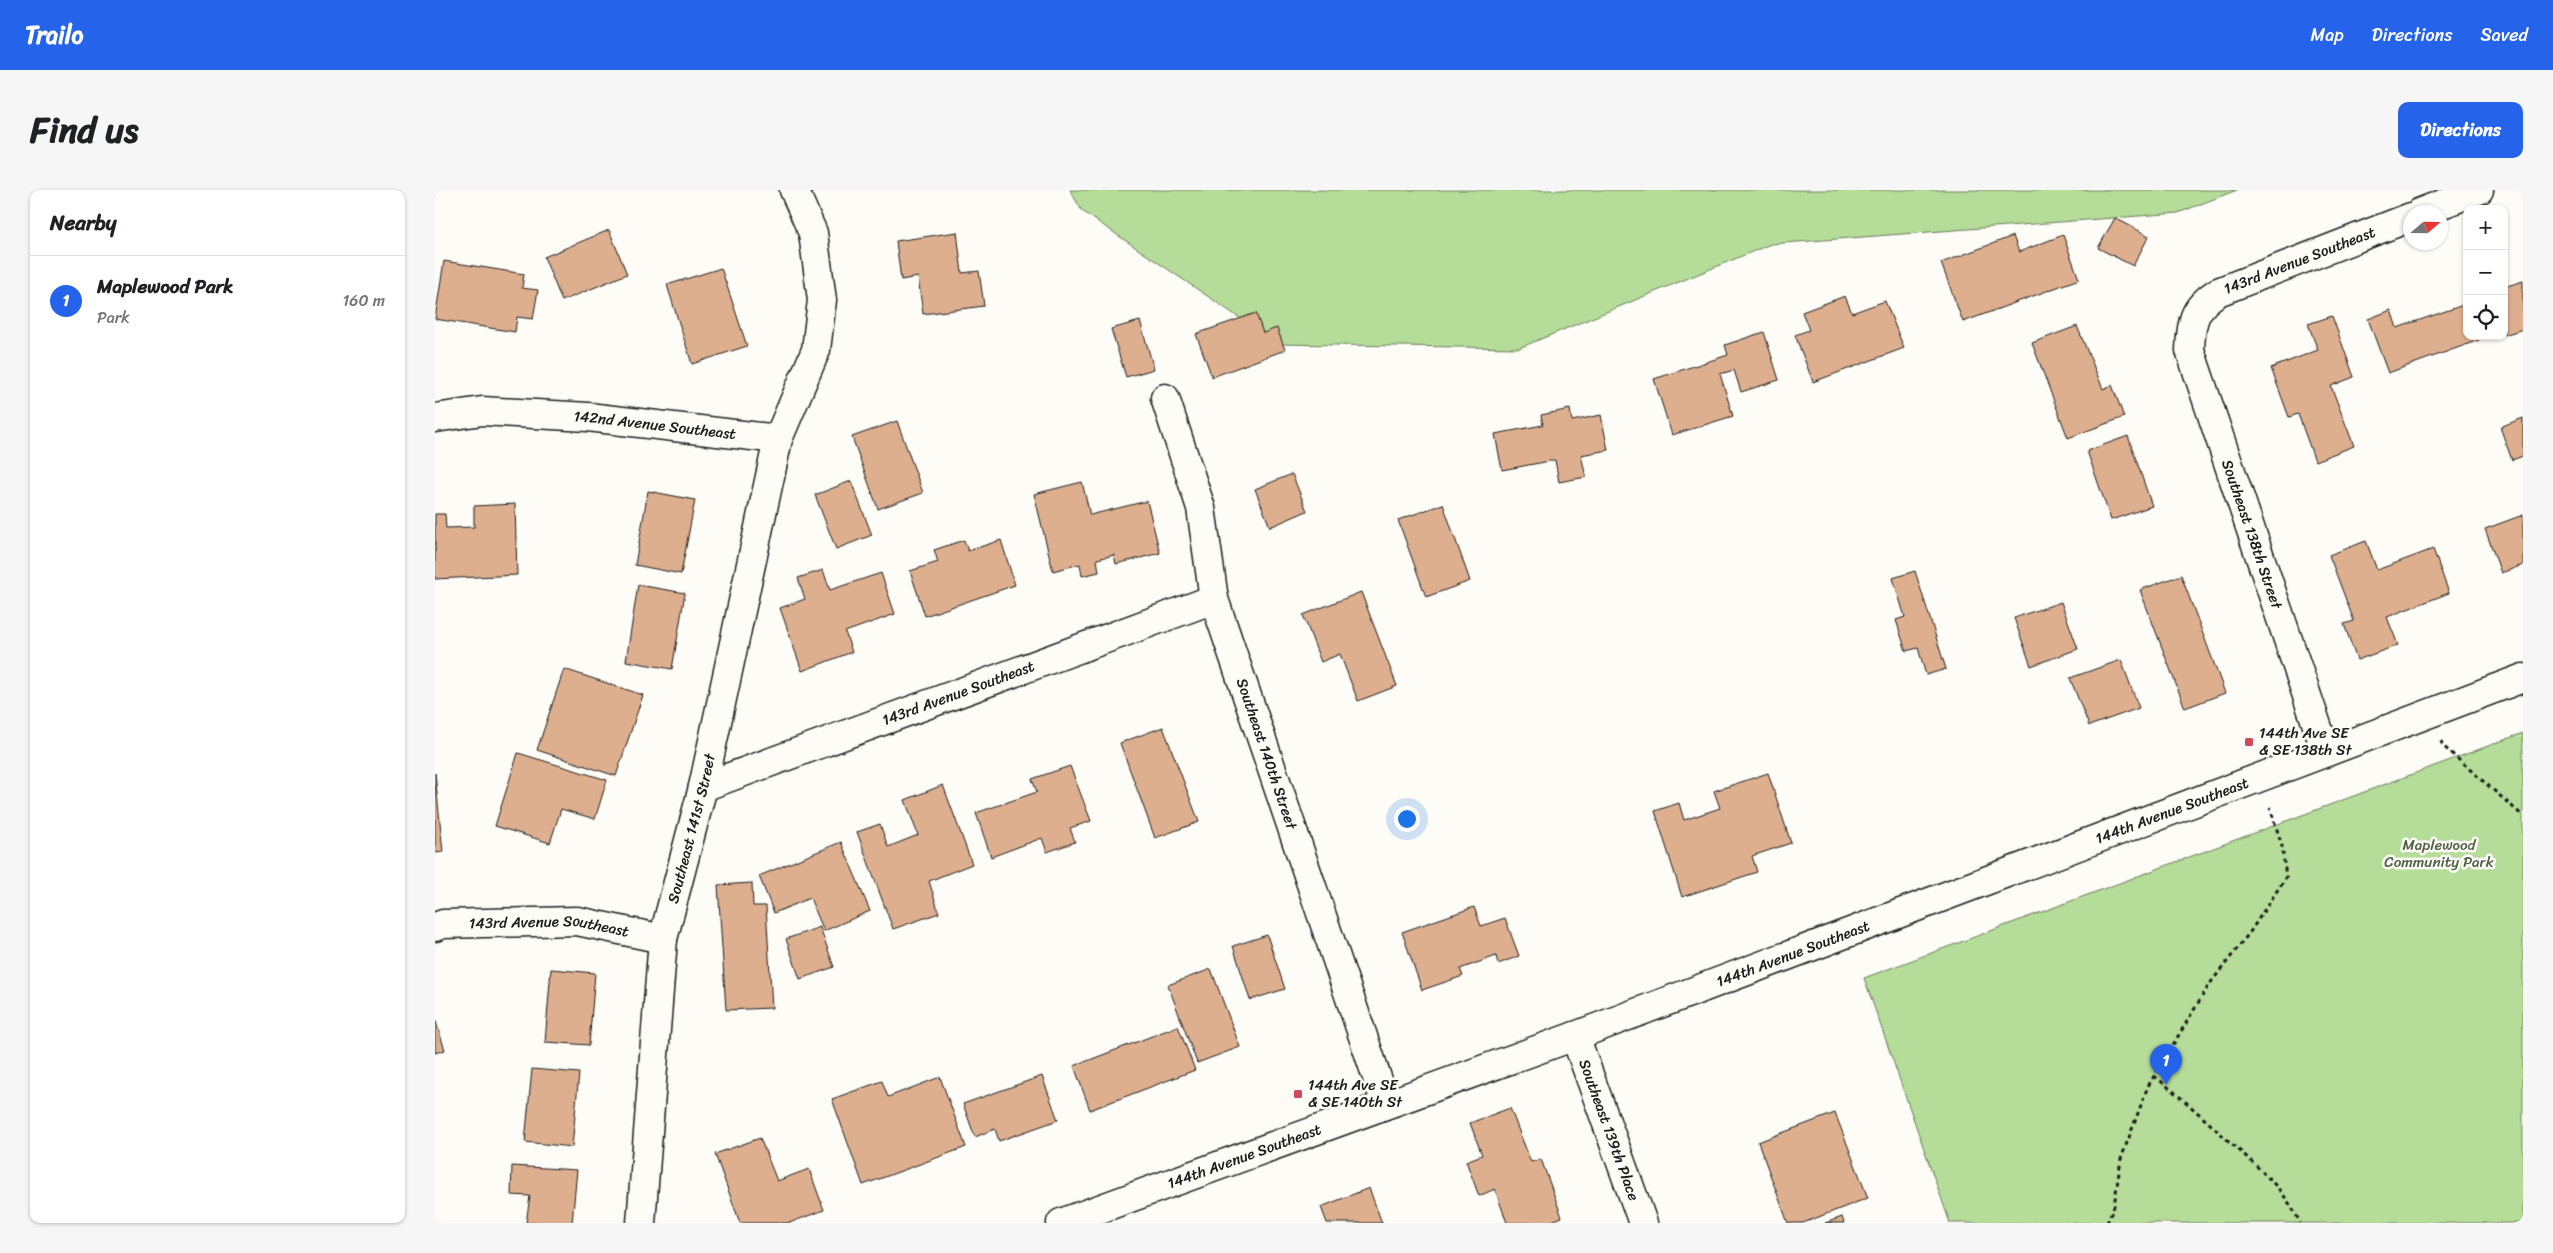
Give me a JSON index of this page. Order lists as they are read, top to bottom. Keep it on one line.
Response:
{"streets":{"street":["143rd Avenue Southeast","142nd Avenue Southeast","Southeast 138th Street","Southeast 140th Street","144th Avenue Southeast","Southeast 141st Street","Southeast 139th Place"]},"crossings":[["143rd Avenue Southeast","Southeast 138th Street"],["143rd Avenue Southeast","Southeast 140th Street"],["143rd Avenue Southeast","Southeast 141st Street"],["142nd Avenue Southeast","Southeast 141st Street"],["Southeast 138th Street","144th Avenue Southeast"],["Southeast 140th Street","144th Avenue Southeast"],["144th Avenue Southeast","Southeast 139th Place"]],"parks":["Maplewood Community Park"],"places":{"transit":["144th Ave SE & SE 138th St","144th Ave SE & SE 140th St"]},"north":"right","page":{"header":"Trailo","nav":["Map","Directions","Saved"],"title":"Find us","buttons":"Directions","heading":"Nearby","map_buttons":["+","−"],"list":[{"mark":"1","name":"Maplewood Park","note":"Park","value":"160 m"}],"pins":"1"}}
